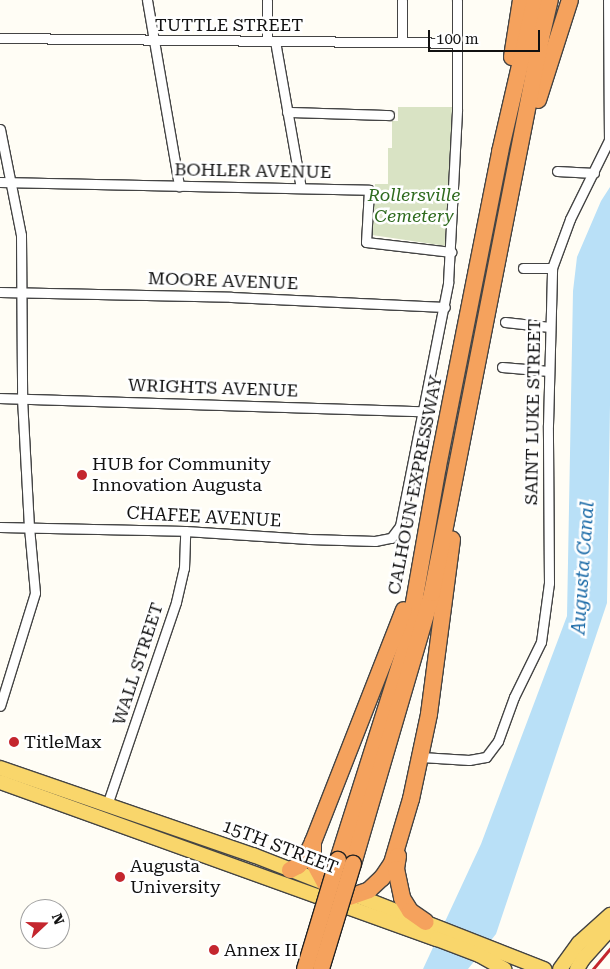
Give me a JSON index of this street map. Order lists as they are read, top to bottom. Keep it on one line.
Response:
{"streets":{"highway":["CALHOUN EXPRESSWAY"],"main road":["15TH STREET"],"street":["TUTTLE STREET","BOHLER AVENUE","MOORE AVENUE","WRIGHTS AVENUE","SAINT LUKE STREET","CHAFEE AVENUE","WALL STREET"]},"crossings":[["WRIGHTS AVENUE","CHAFEE AVENUE"],["CHAFEE AVENUE","WALL STREET"],["WALL STREET","15TH STREET"]],"water":["Augusta Canal"],"parks":["Rollersville Cemetery"],"places":["HUB for Community Innovation Augusta","TitleMax","Augusta University","Annex II"],"scale_bar":"100 m","north":"right"}
